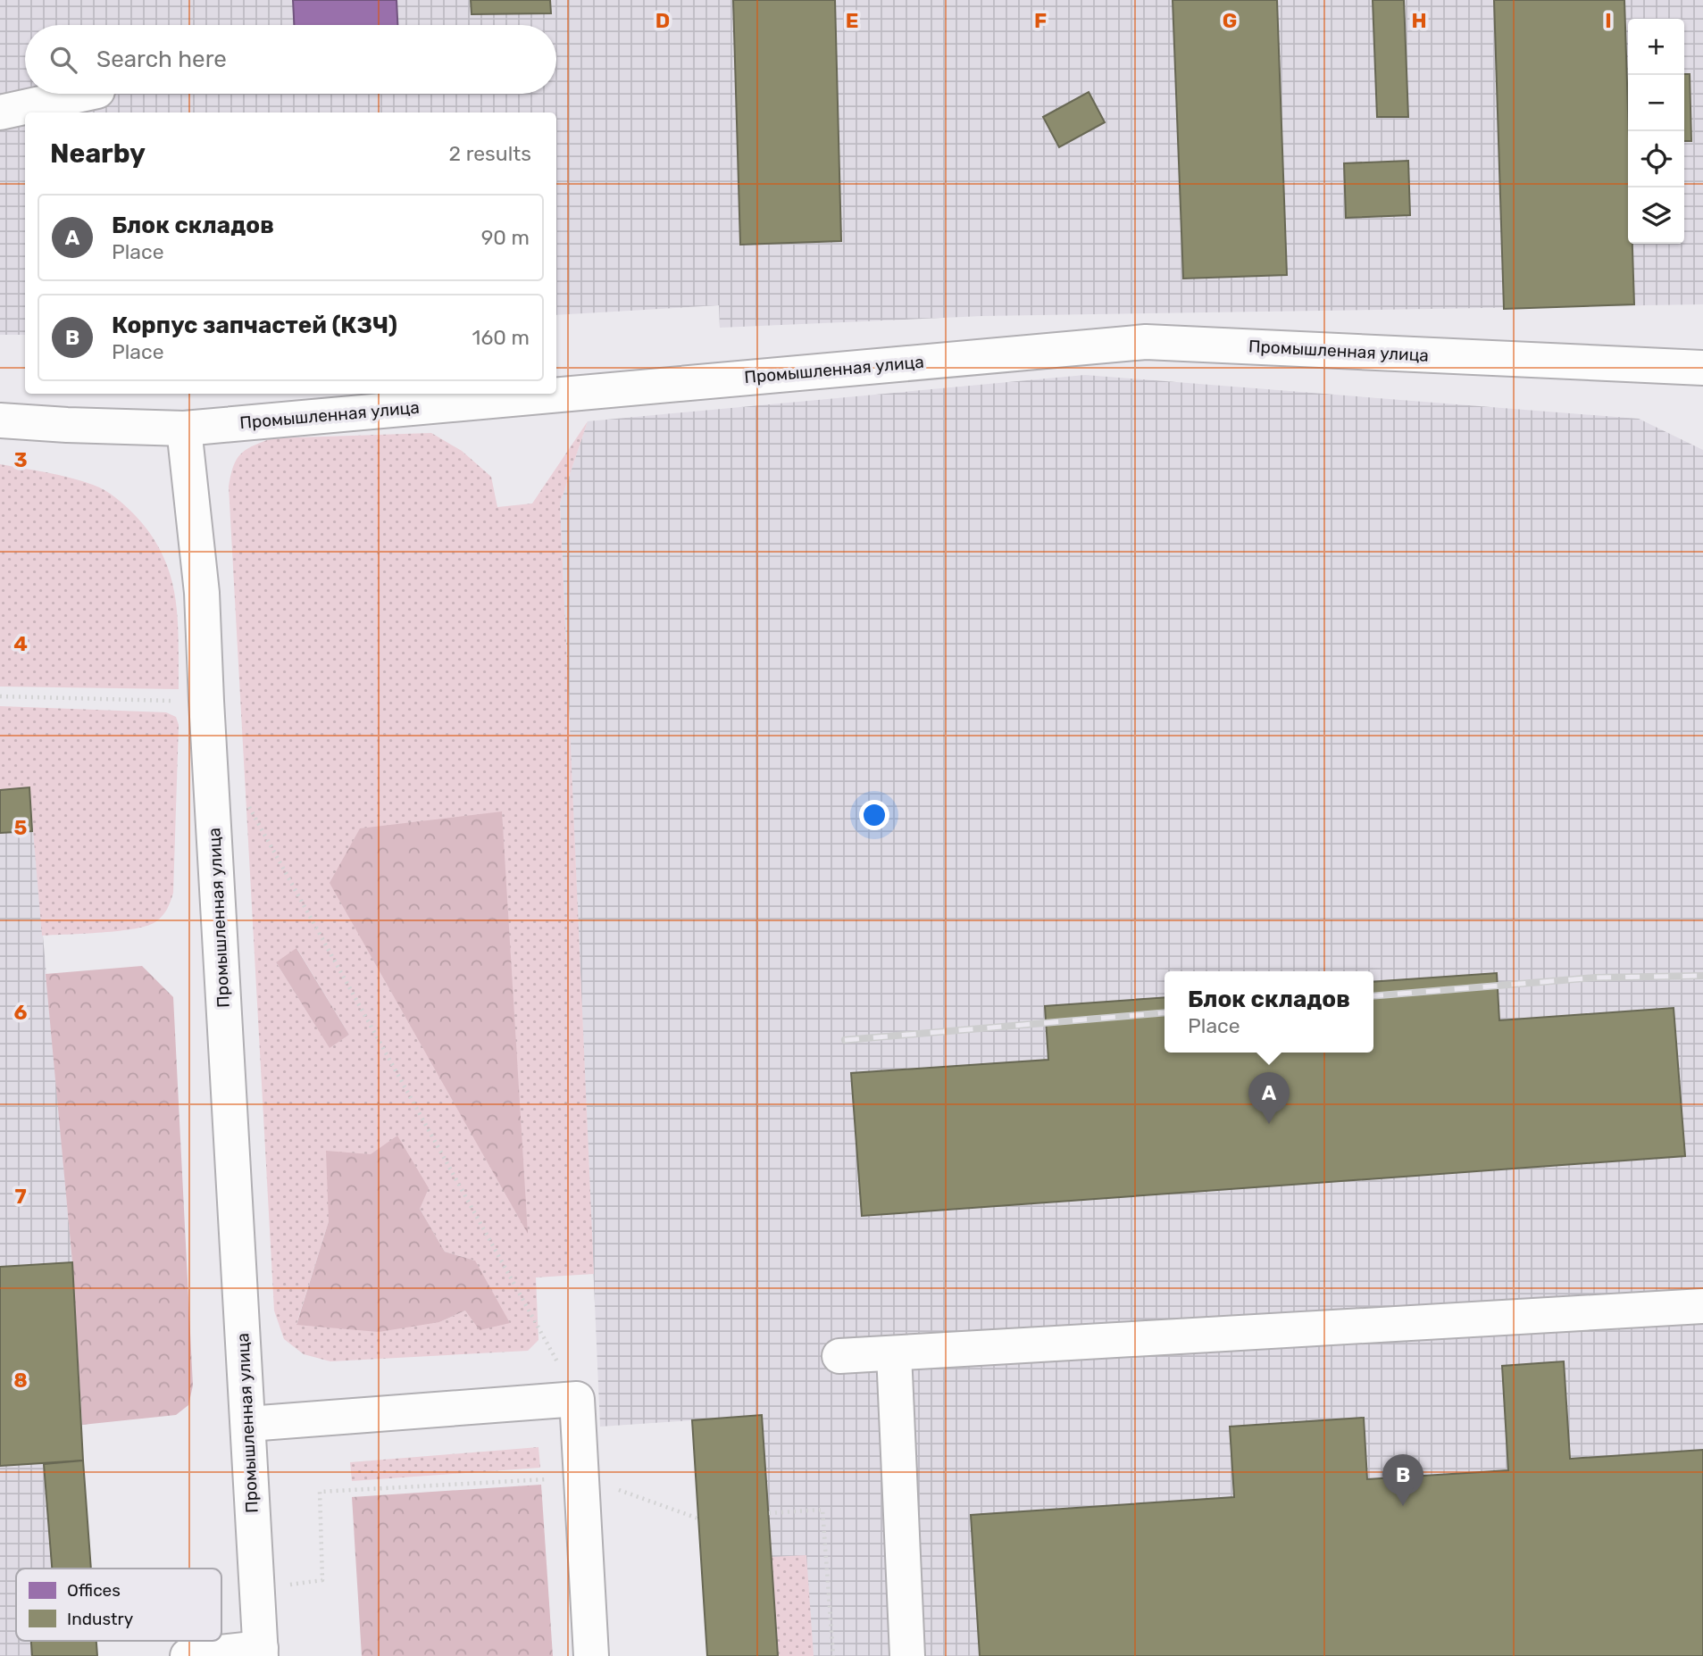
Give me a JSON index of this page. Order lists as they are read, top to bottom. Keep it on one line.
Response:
{"streets":{"street":["Промышленная улица"]},"legend":["Offices","Industry"],"page":{"map_buttons":["+","−"],"search":"Search here","heading":["Nearby","2 results"],"list":[{"mark":"A","name":"Блок складов","note":"Place","value":"90 m"},{"mark":"B","name":"Корпус запчастей (КЗЧ)","note":"Place","value":"160 m"}],"popup":["Блок складов","Place"],"pins":["A","B"]},"grid":{"columns":["D","E","F","G","H","I"],"rows":["3","4","5","6","7","8"]}}
